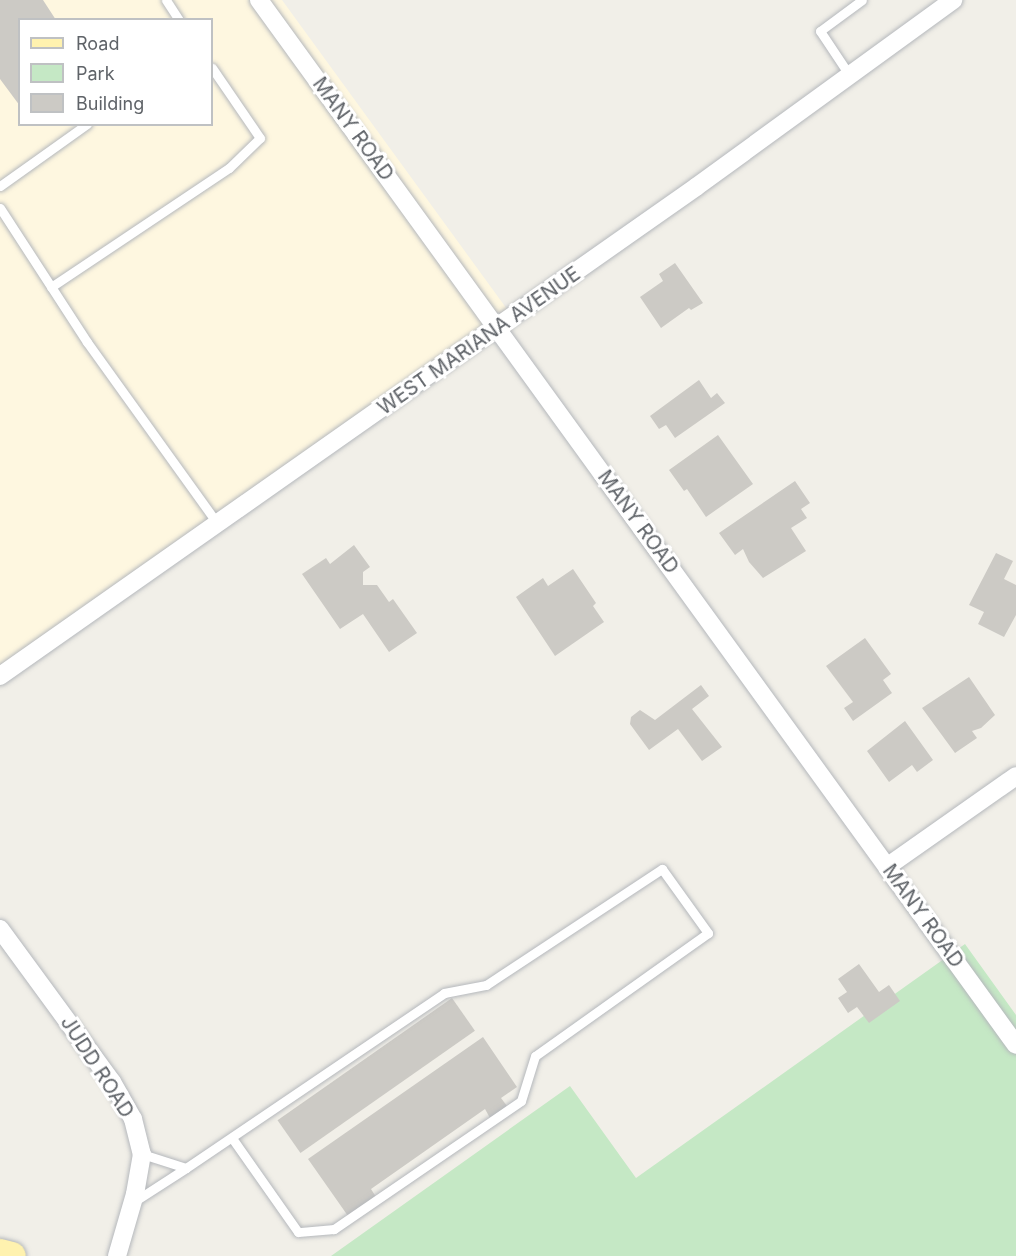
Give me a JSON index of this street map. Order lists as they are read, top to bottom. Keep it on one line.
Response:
{"streets":{"street":["MANY ROAD","WEST MARIANA AVENUE","JUDD ROAD"]},"crossings":[["MANY ROAD","WEST MARIANA AVENUE"]],"legend":["Road","Park","Building"]}
